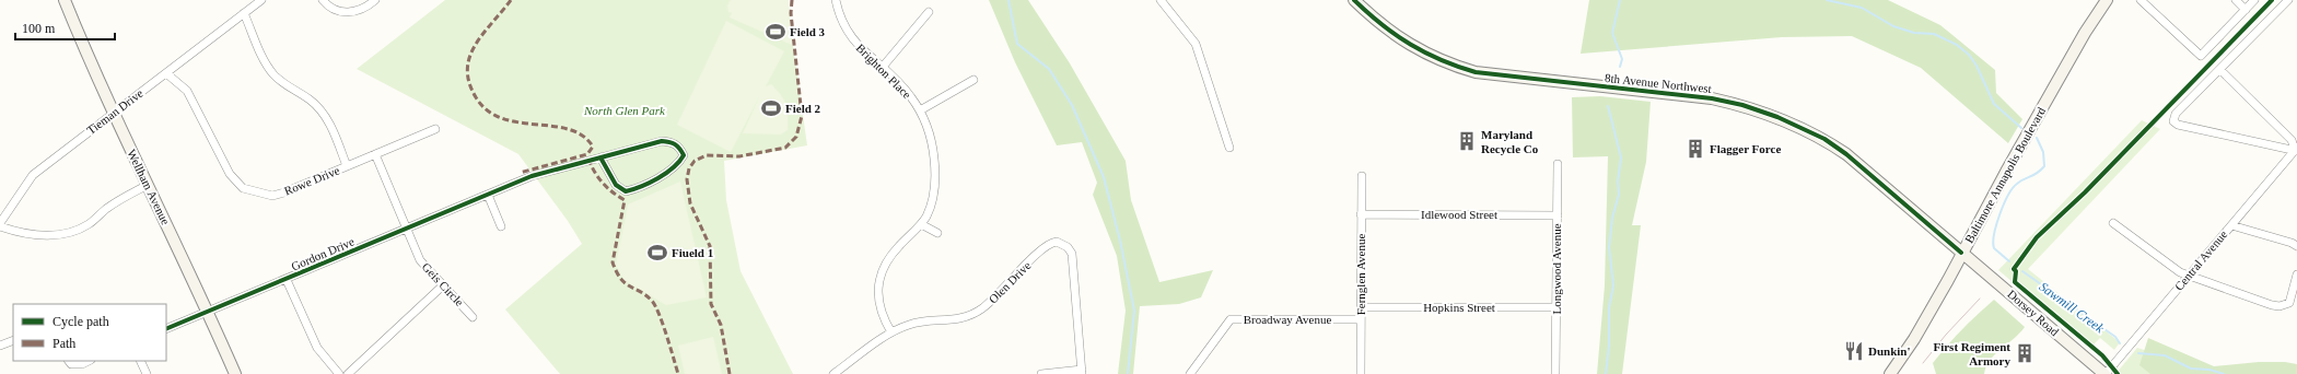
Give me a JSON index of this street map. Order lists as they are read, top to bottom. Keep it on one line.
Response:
{"streets":{"street":["Brighton Place","8th Avenue Northwest","Tieman Drive","Baltimore Annapolis Boulevard","Rowe Drive","Wellham Avenue","Idlewood Street","Gordon Drive","Central Avenue","Longwood Avenue","Fernglen Avenue","Olen Drive","Geis Circle","Hopkins Street","Dorsey Road","Broadway Avenue"]},"crossings":[["Brighton Place","Olen Drive"],["8th Avenue Northwest","Baltimore Annapolis Boulevard"],["8th Avenue Northwest","Dorsey Road"],["Tieman Drive","Rowe Drive"],["Tieman Drive","Wellham Avenue"],["Baltimore Annapolis Boulevard","Dorsey Road"],["Rowe Drive","Geis Circle"],["Wellham Avenue","Gordon Drive"],["Idlewood Street","Longwood Avenue"],["Idlewood Street","Fernglen Avenue"],["Gordon Drive","Geis Circle"],["Central Avenue","Dorsey Road"],["Longwood Avenue","Hopkins Street"],["Fernglen Avenue","Hopkins Street"],["Fernglen Avenue","Broadway Avenue"]],"water":["Sawmill Creek"],"parks":["North Glen Park"],"places":{"sports":["Field 3","Field 2","Fiueld 1"],"building":["Maryland Recycle Co","Flagger Force","First Regiment Armory"],"restaurant":["Dunkin'"]},"legend":["Cycle path","Path"],"scale_bar":"100 m"}
